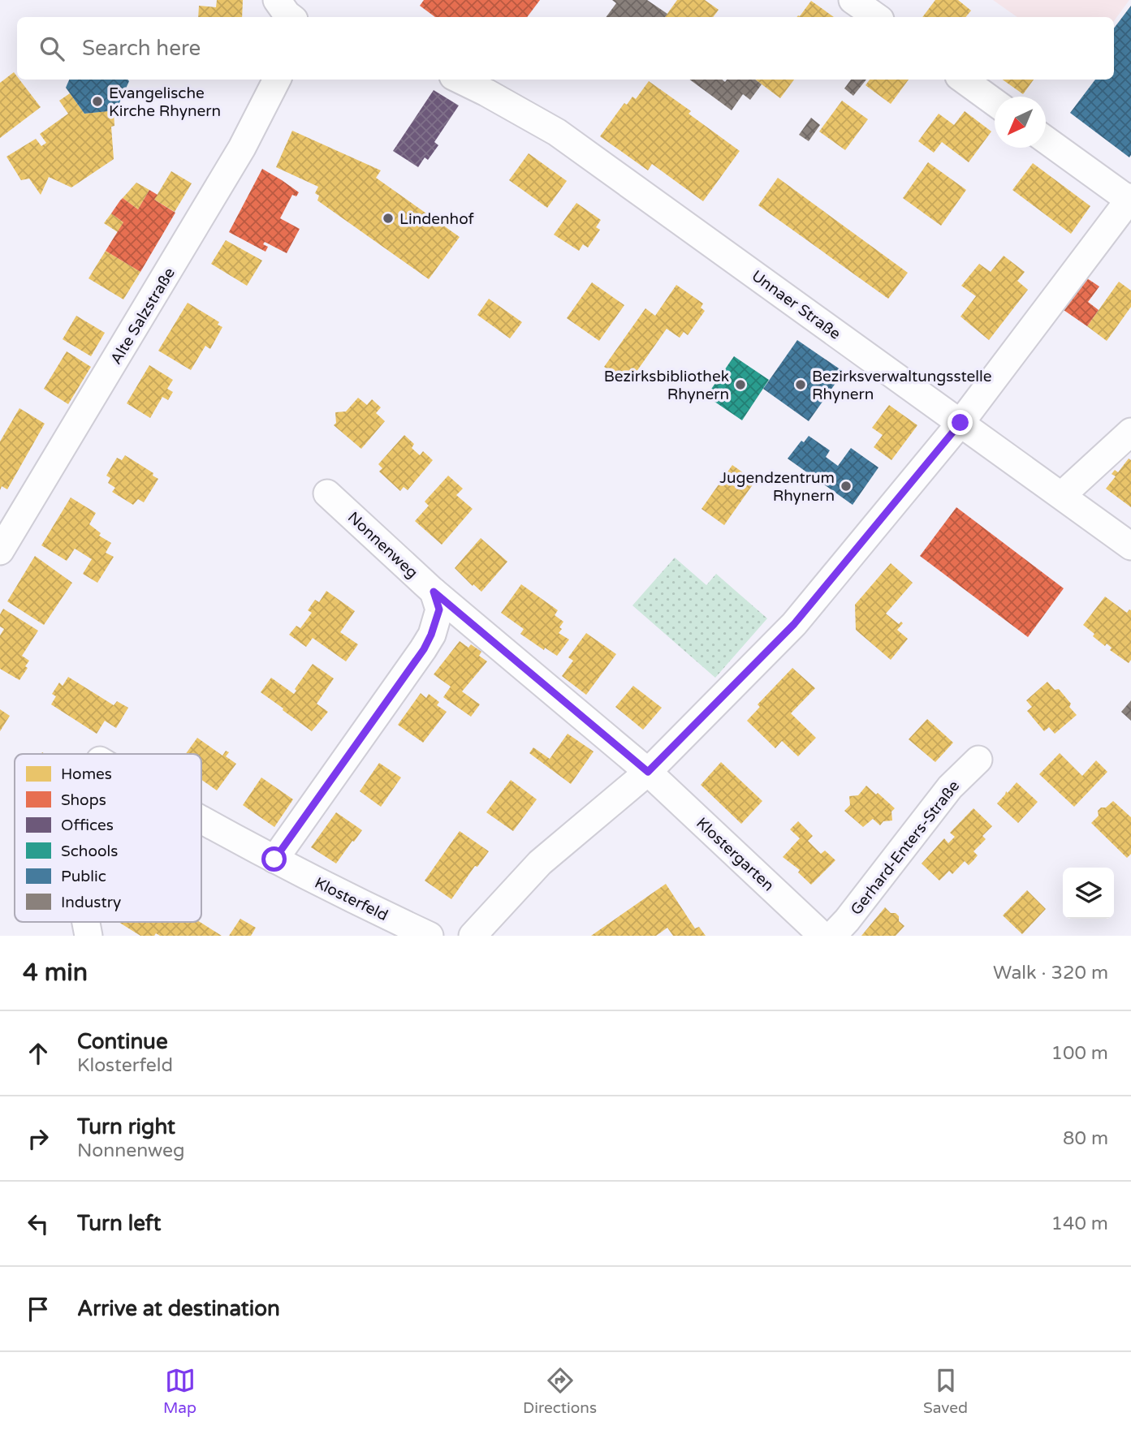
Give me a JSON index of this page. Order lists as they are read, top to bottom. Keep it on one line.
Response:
{"streets":{"street":["Unnaer Straße","Alte Salzstraße","Nonnenweg","Gerhard-Enters-Straße","Klostergarten","Klosterfeld"]},"crossings":[["Nonnenweg","Klostergarten"]],"places":["Evangelische Kirche Rhynern","Lindenhof","Bezirksbibliothek Rhynern","Bezirksverwaltungsstelle Rhynern","Jugendzentrum Rhynern"],"legend":["Homes","Shops","Offices","Schools","Public","Industry"],"north":"bottom left","page":{"search":"Search here","heading":["4 min","Walk · 320 m"],"list":[["Continue","Klosterfeld","100 m"],["Turn right","Nonnenweg","80 m"],["Turn left","140 m"],"Arrive at destination"],"nav":["Map","Directions","Saved"]}}
